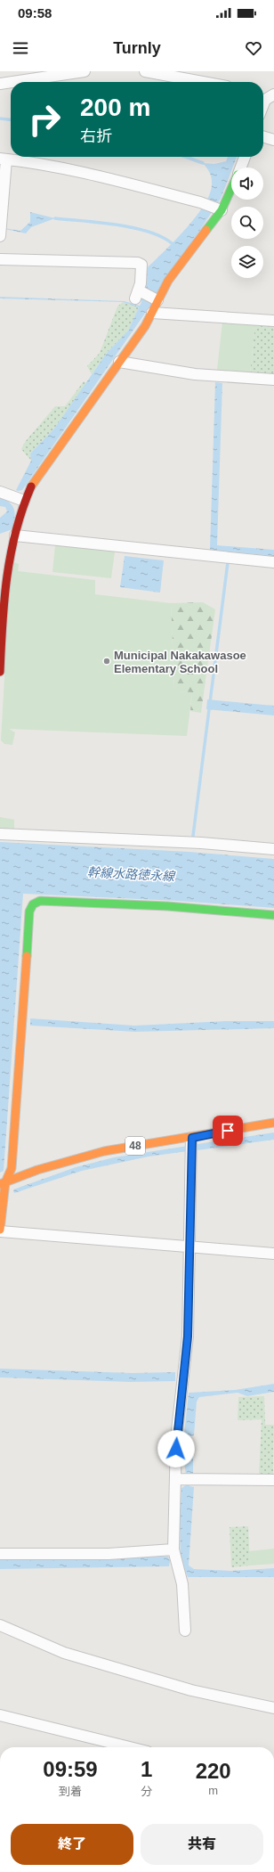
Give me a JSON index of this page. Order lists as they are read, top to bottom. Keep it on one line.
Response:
{"streets":{"street":["48"]},"water":["幹線水路徳永線"],"places":["Municipal Nakakawasoe Elementary School"],"page":{"status":"09:58","header":"Turnly","turn":["200 m","右折"],"eta":["09:59","到着","1","分","220","m"],"buttons":["終了","共有"]}}
